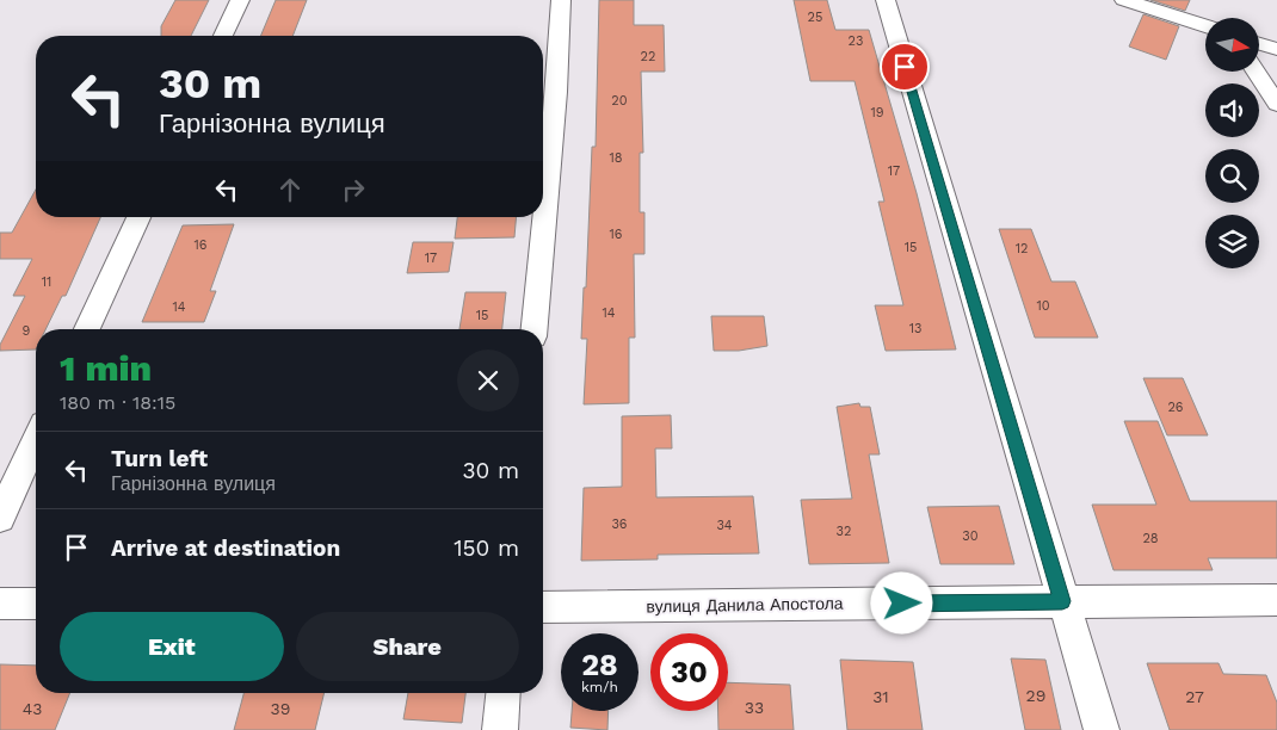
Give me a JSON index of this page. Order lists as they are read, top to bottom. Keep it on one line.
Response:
{"streets":{"street":["вулиця Данила Апостола"]},"house_numbers":["25","23","22","20","19","18","17","16","16","15","12","17","11","10","14","14","15","13","9","26","36","34","32","30","28","29","31","27","33","43","39"],"north":"right","page":{"turn":["30 m","Гарнізонна вулиця"],"heading":["1 min","180 m · 18:15"],"list":[{"name":"Turn left","note":"Гарнізонна вулиця","value":"30 m"},{"name":"Arrive at destination","value":"150 m"}],"buttons":["Exit","Share"],"speed":"28 km/h","limit":"30"}}
